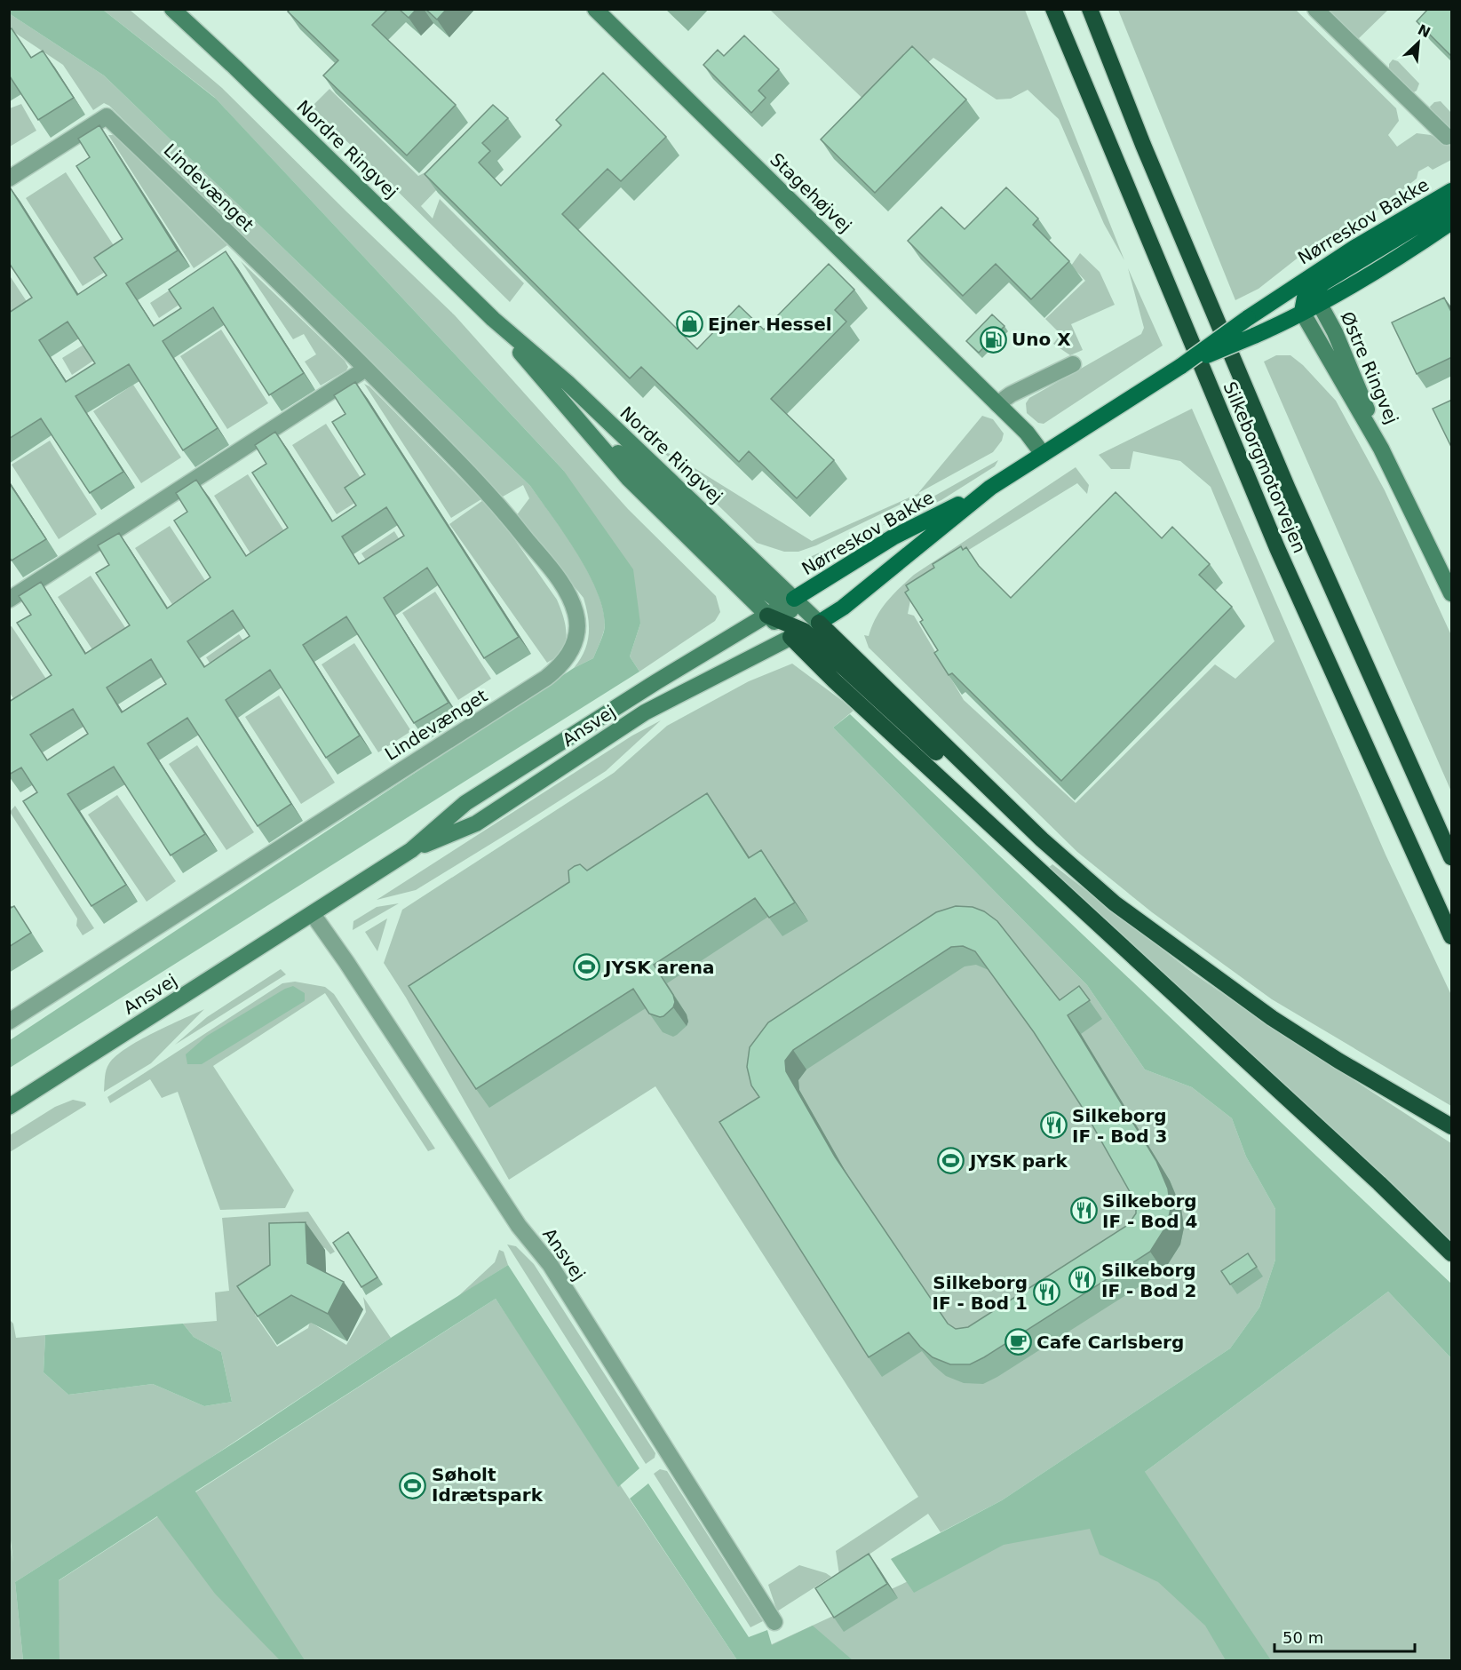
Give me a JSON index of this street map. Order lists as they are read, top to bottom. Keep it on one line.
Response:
{"streets":{"highway":["Silkeborgmotorvejen"],"main road":["Nordre Ringvej","Stagehøjvej","Nørreskov Bakke","Østre Ringvej","Ansvej"],"street":["Lindevænget"]},"crossings":[["Nordre Ringvej","Nørreskov Bakke"],["Nordre Ringvej","Ansvej"],["Stagehøjvej","Nørreskov Bakke"],["Nørreskov Bakke","Østre Ringvej"],["Nørreskov Bakke","Ansvej"]],"places":{"shop":["Ejner Hessel"],"fuel station":["Uno X"],"sports":["JYSK arena","JYSK park","Søholt Idrætspark"],"restaurant":["Silkeborg IF - Bod 3","Silkeborg IF - Bod 4","Silkeborg IF - Bod 2","Silkeborg IF - Bod 1"],"cafe":["Cafe Carlsberg"]},"scale_bar":"50 m","north":"top right"}
